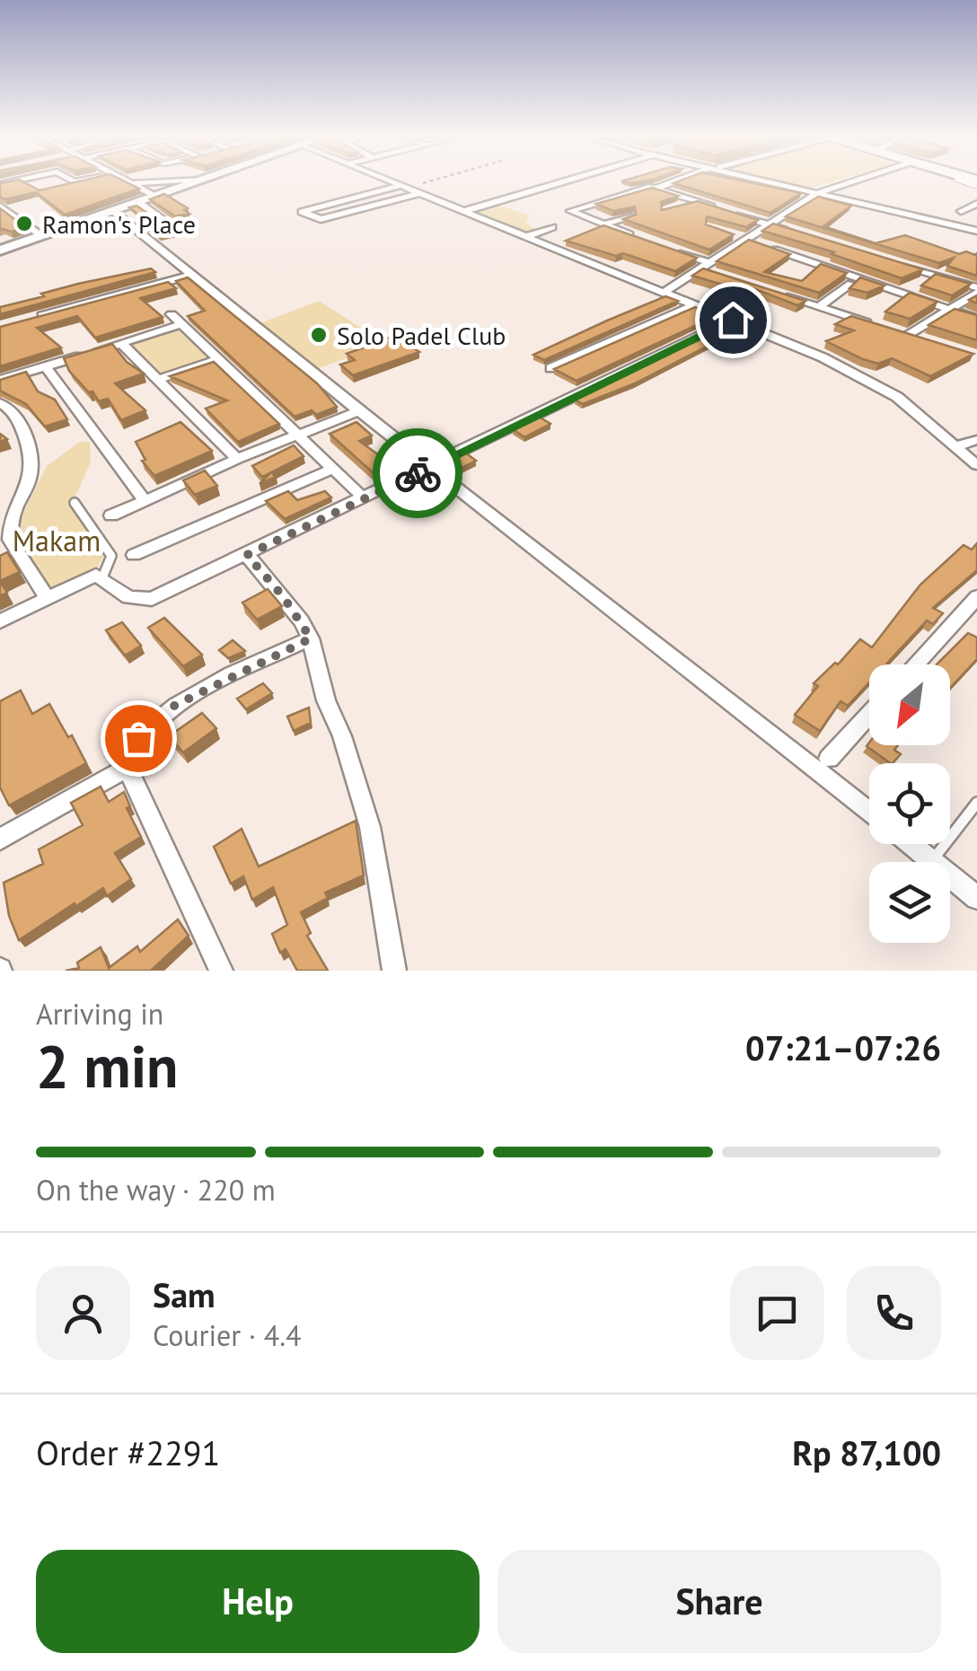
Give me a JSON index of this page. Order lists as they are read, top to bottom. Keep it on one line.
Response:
{"parks":["Makam"],"places":["Ramon's Place","Solo Padel Club"],"north":"bottom left","page":{"heading":["2 min","Arriving in","07:21–07:26"],"panel":["Sam","Courier · 4.4","Order #2291","Rp 87,100"],"bar":"On the way · 220 m","buttons":["Help","Share"]}}
